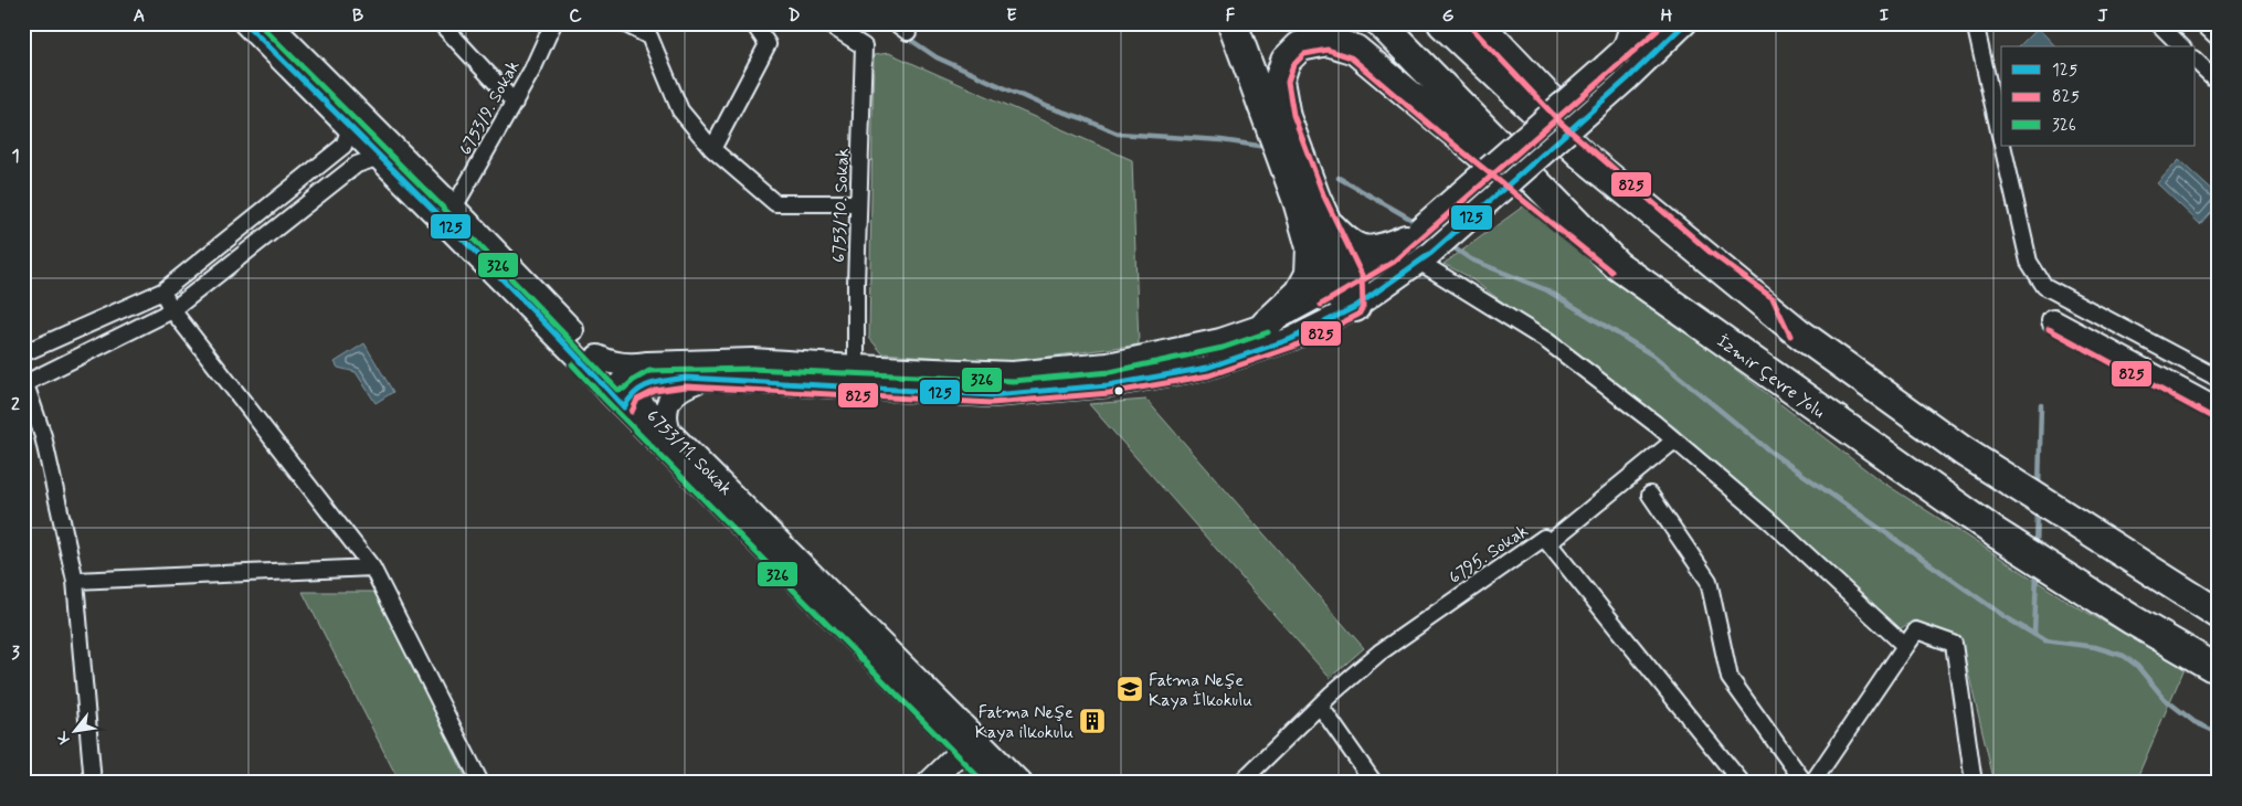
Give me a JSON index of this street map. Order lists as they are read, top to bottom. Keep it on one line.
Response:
{"streets":{"highway":["İzmir Çevre Yolu"],"street":["6753/9. Sokak","6753/10. Sokak","6753/11. Sokak","6795. Sokak"]},"crossings":[["6753/9. Sokak","6753/11. Sokak"]],"places":{"school or university":["Fatma Neşe Kaya İlkokulu"],"building":["Fatma Neşe Kaya ilkokulu"]},"lines":["transit line 125","transit line 825","transit line 326"],"legend":["125","825","326"],"north":"bottom left","grid":{"columns":["A","B","C","D","E","F","G","H","I","J"],"rows":["1","2","3"]}}
